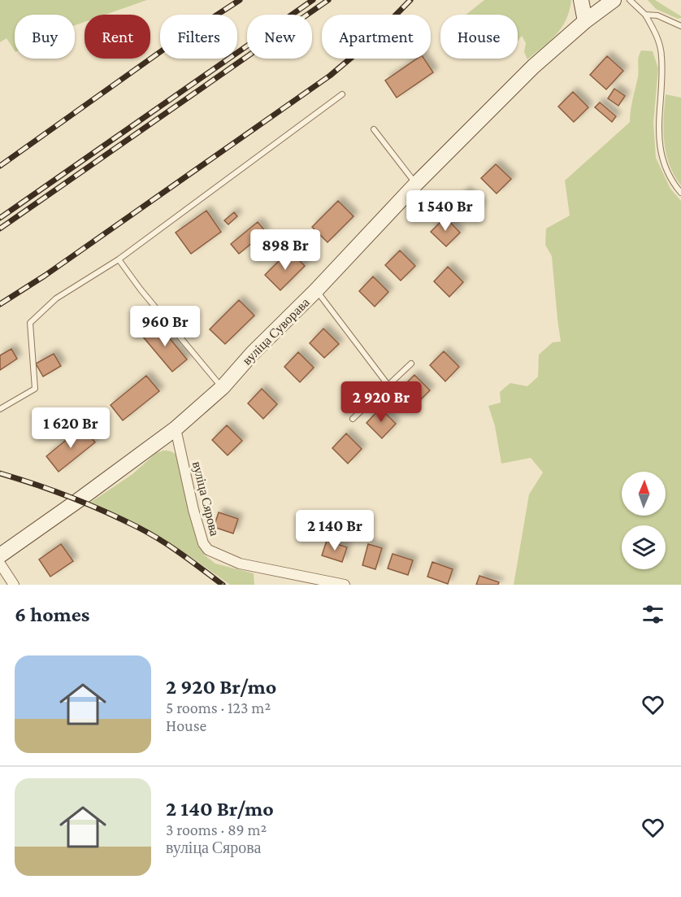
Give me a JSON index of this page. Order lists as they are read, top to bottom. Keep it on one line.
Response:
{"streets":{"street":["вуліца Суворава","вуліца Сярова"]},"crossings":[["вуліца Суворава","вуліца Сярова"]],"north":"top","page":{"chip":["Buy","Rent","Filters","New","Apartment","House"],"price":["1 540 Br","898 Br","960 Br","2 920 Br","1 620 Br","2 140 Br"],"heading":"6 homes","list":[{"name":"2 920 Br/mo","note":"5 rooms · 123 m² · House"},{"name":"2 140 Br/mo","note":"3 rooms · 89 m² · вуліца Сярова"}]}}
